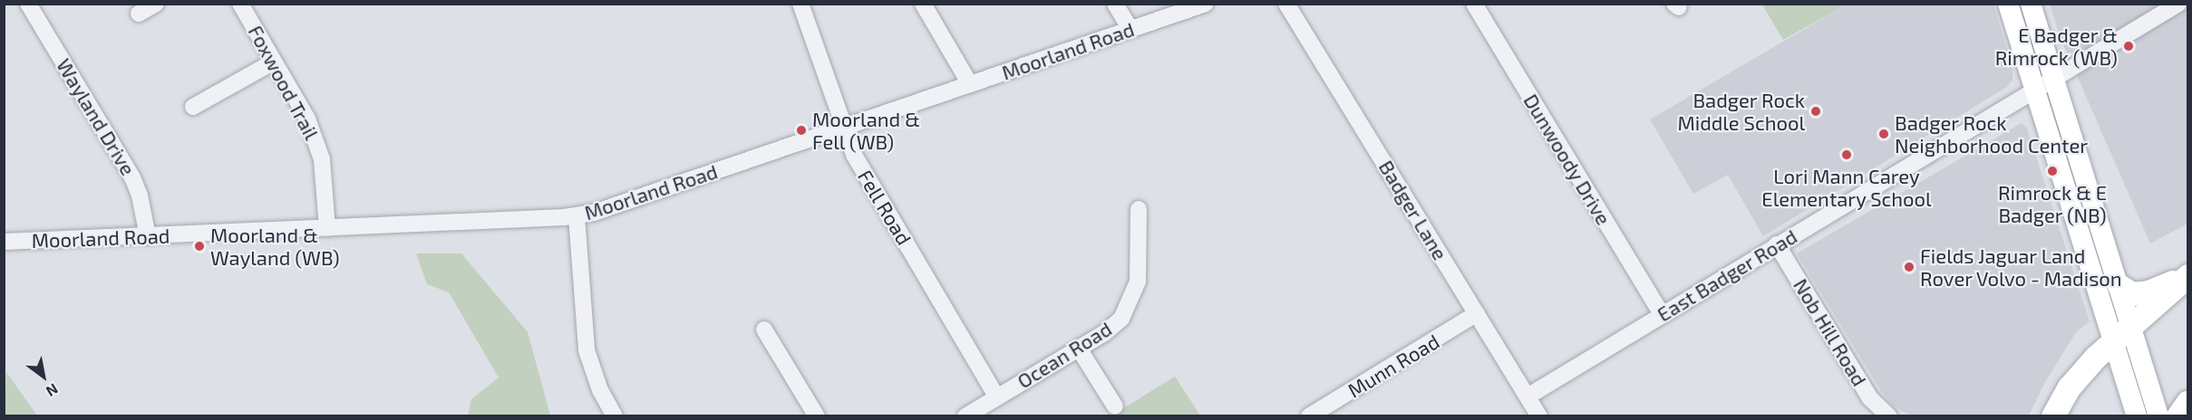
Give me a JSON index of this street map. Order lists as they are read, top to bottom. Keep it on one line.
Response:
{"streets":{"street":["Moorland Road","Foxwood Trail","Wayland Drive","Dunwoody Drive","Fell Road","Badger Lane","East Badger Road","Nob Hill Road","Ocean Road","Munn Road"]},"crossings":[["Moorland Road","Foxwood Trail"],["Moorland Road","Wayland Drive"],["Moorland Road","Fell Road"],["Dunwoody Drive","East Badger Road"],["Fell Road","Ocean Road"],["Badger Lane","East Badger Road"],["Badger Lane","Munn Road"],["East Badger Road","Nob Hill Road"]],"places":["E Badger & Rimrock (WB)","Badger Rock Middle School","Moorland & Fell (WB)","Badger Rock Neighborhood Center","Lori Mann Carey Elementary School","Rimrock & E Badger (NB)","Moorland & Wayland (WB)","Fields Jaguar Land Rover Volvo - Madison"],"north":"bottom right"}
